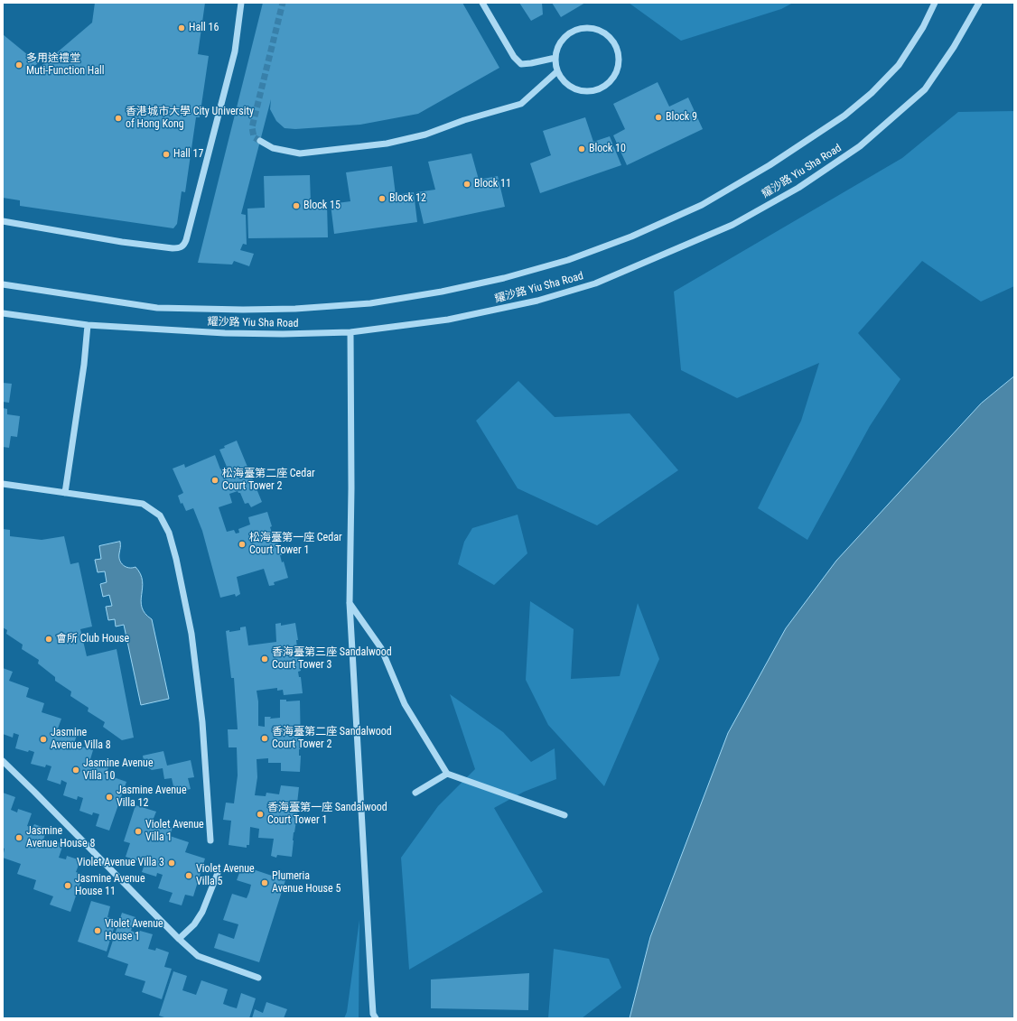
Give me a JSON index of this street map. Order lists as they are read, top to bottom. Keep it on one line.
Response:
{"streets":{"street":["耀沙路 Yiu Sha Road"]},"places":["Hall 16","多用途禮堂 Muti-Function Hall","Block 9","香港城市大學 City University of Hong Kong","Block 10","Hall 17","Block 11","Block 12","Block 15","松海臺第二座 Cedar Court Tower 2","松海臺第一座 Cedar Court Tower 1","會所 Club House","香海臺第三座 Sandalwood Court Tower 3","香海臺第二座 Sandalwood Court Tower 2","Jasmine Avenue Villa 8","Jasmine Avenue Villa 10","Jasmine Avenue Villa 12","香海臺第一座 Sandalwood Court Tower 1","Violet Avenue Villa 1","Jasmine Avenue House 8","Violet Avenue Villa 3","Violet Avenue Villa 5","Plumeria Avenue House 5","Jasmine Avenue House 11","Violet Avenue House 1"]}
